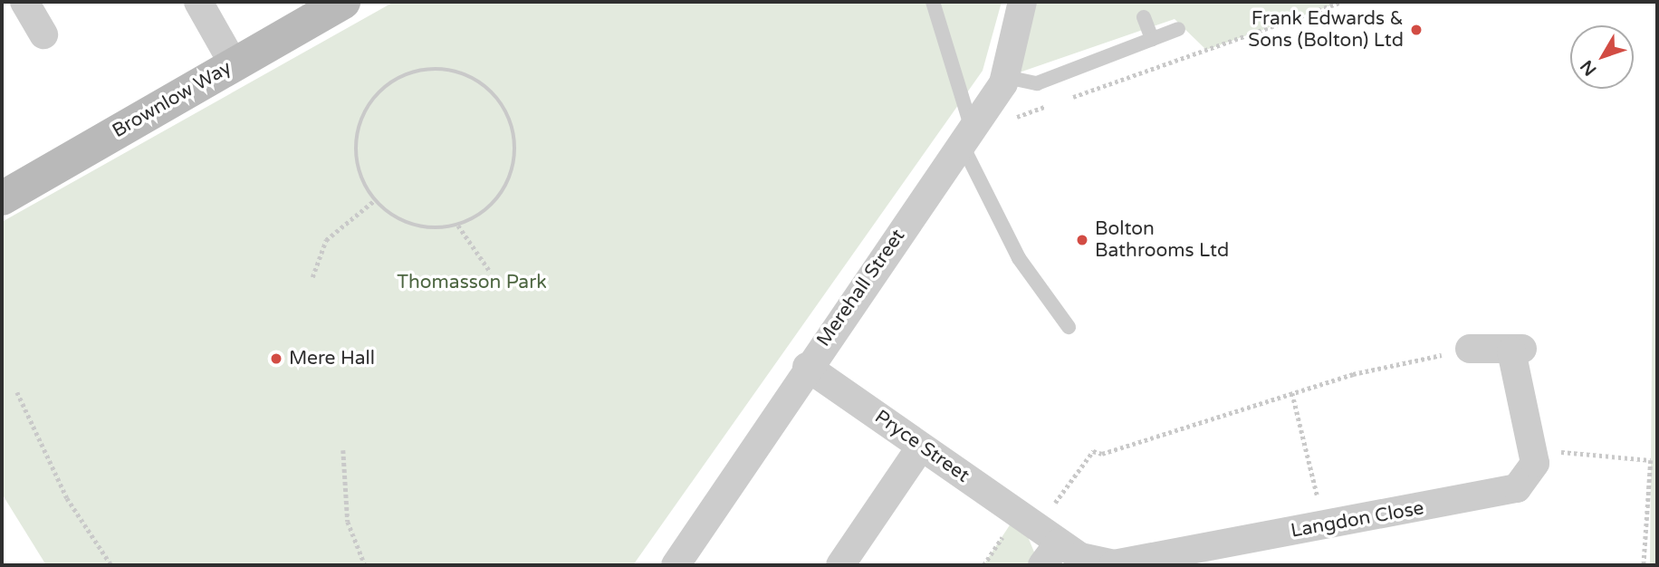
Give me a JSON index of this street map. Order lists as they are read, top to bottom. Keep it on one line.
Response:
{"streets":{"street":["Brownlow Way","Merehall Street","Pryce Street","Langdon Close"]},"crossings":[["Merehall Street","Pryce Street"],["Pryce Street","Langdon Close"]],"parks":["Thomasson Park"],"places":["Frank Edwards & Sons (Bolton) Ltd","Bolton Bathrooms Ltd","Mere Hall"],"north":"bottom left"}
